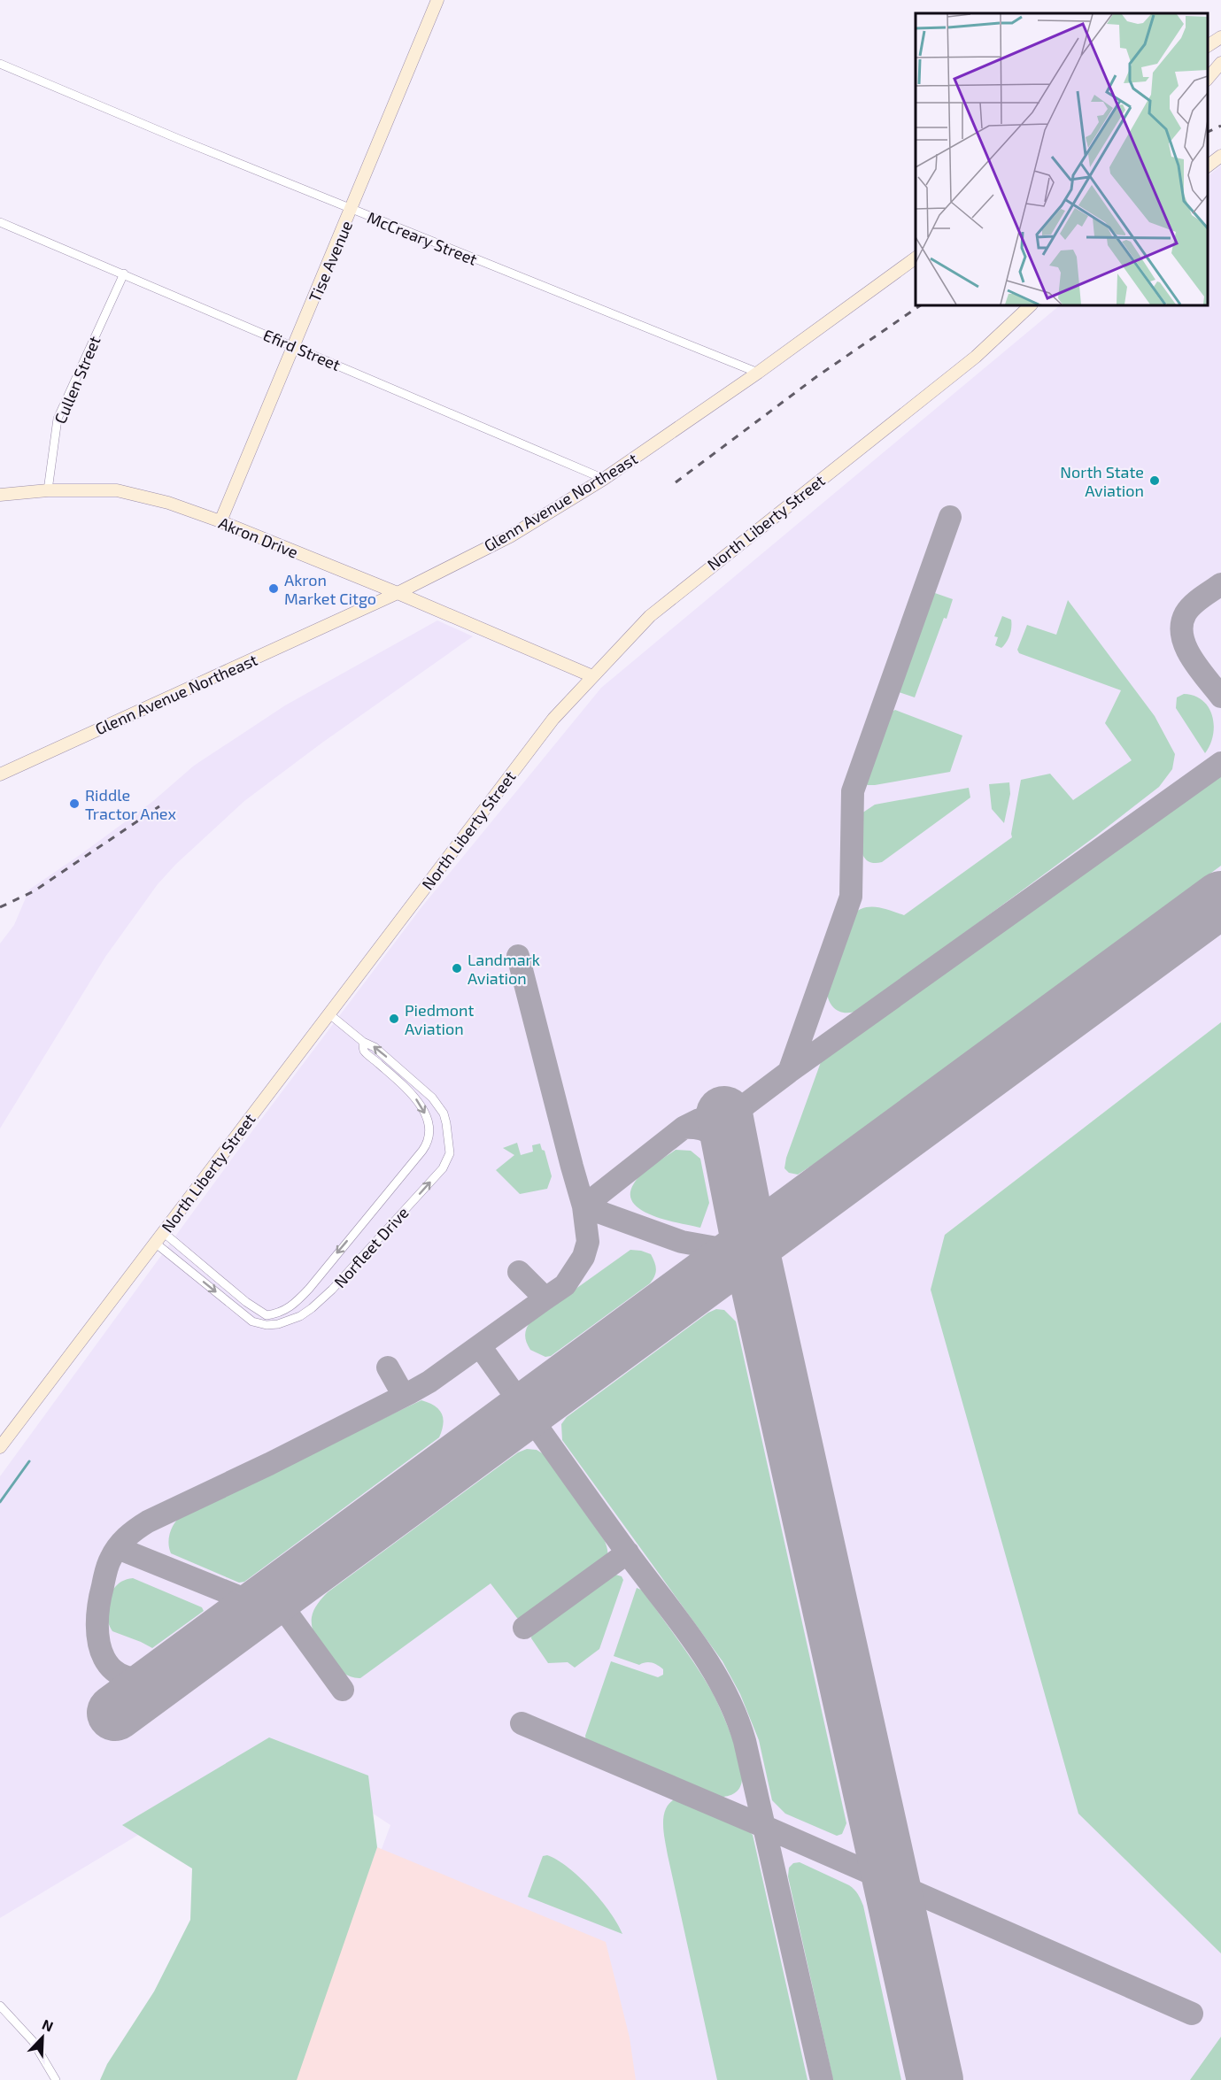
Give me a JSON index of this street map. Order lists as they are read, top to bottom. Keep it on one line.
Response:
{"streets":{"main road":["Tise Avenue","Glenn Avenue Northeast","North Liberty Street","Akron Drive"],"street":["McCreary Street","Efird Street","Cullen Street","Norfleet Drive"]},"crossings":[["McCreary Street","Tise Avenue"],["McCreary Street","Glenn Avenue Northeast"],["Tise Avenue","Efird Street"],["Tise Avenue","Akron Drive"],["Efird Street","Cullen Street"],["Efird Street","Glenn Avenue Northeast"],["Cullen Street","Akron Drive"],["Glenn Avenue Northeast","Akron Drive"],["North Liberty Street","Akron Drive"],["North Liberty Street","Norfleet Drive"]],"places":["North State Aviation","Akron Market Citgo","Riddle Tractor Anex","Landmark Aviation","Piedmont Aviation"],"north":"top right"}
